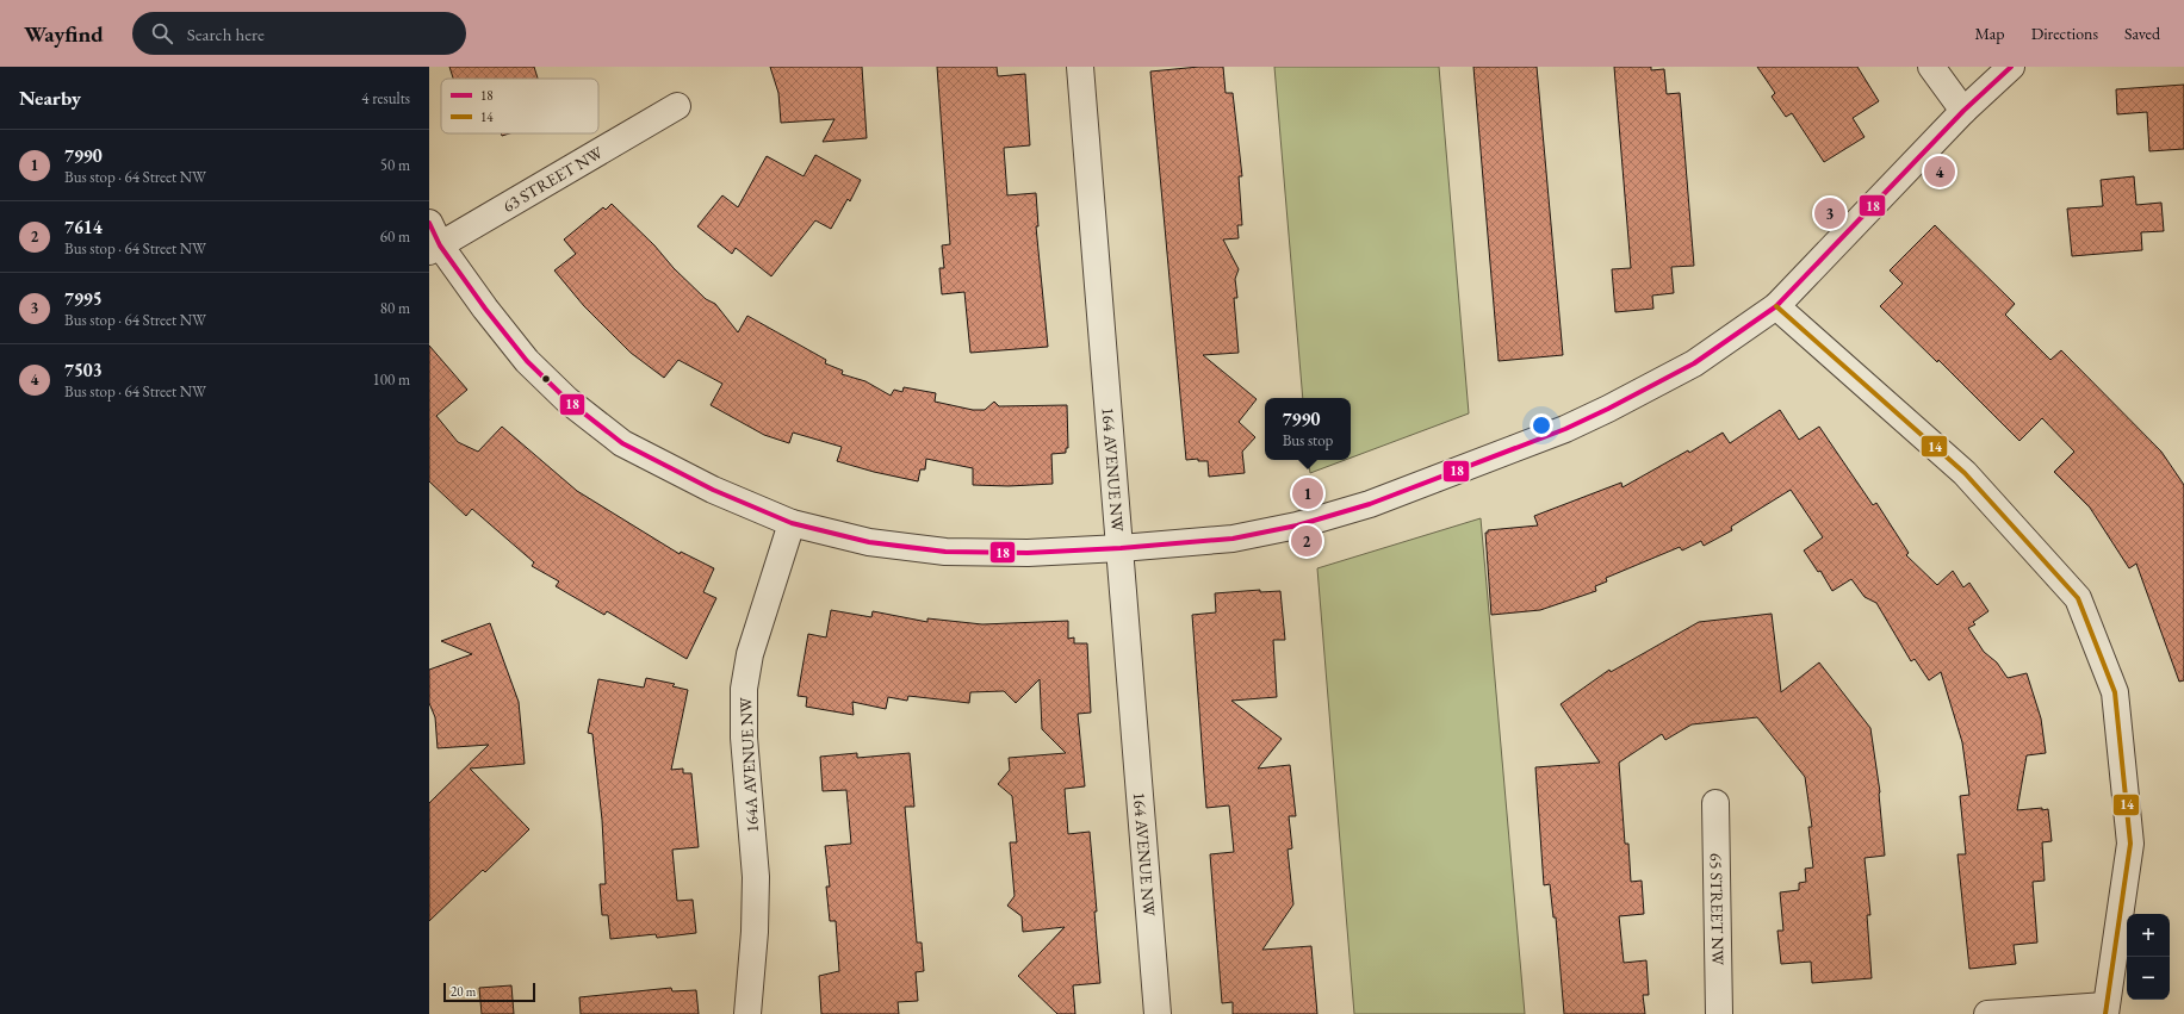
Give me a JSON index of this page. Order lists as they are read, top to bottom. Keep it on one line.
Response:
{"streets":{"street":["63 STREET NW","164 AVENUE NW","164A AVENUE NW","65 STREET NW"]},"lines":["transit line 18","transit line 14"],"legend":["18","14"],"scale_bar":"20 m","page":{"header":"Wayfind","search":"Search here","nav":["Map","Directions","Saved"],"heading":["Nearby","4 results"],"list":[{"mark":"1","name":"7990","note":"Bus stop · 64 Street NW","value":"50 m"},{"mark":"2","name":"7614","note":"Bus stop · 64 Street NW","value":"60 m"},{"mark":"3","name":"7995","note":"Bus stop · 64 Street NW","value":"80 m"},{"mark":"4","name":"7503","note":"Bus stop · 64 Street NW","value":"100 m"}],"pins":["4","3","1","2"],"popup":["7990","Bus stop"],"map_buttons":["+","−"],"scale":"20 m"}}
